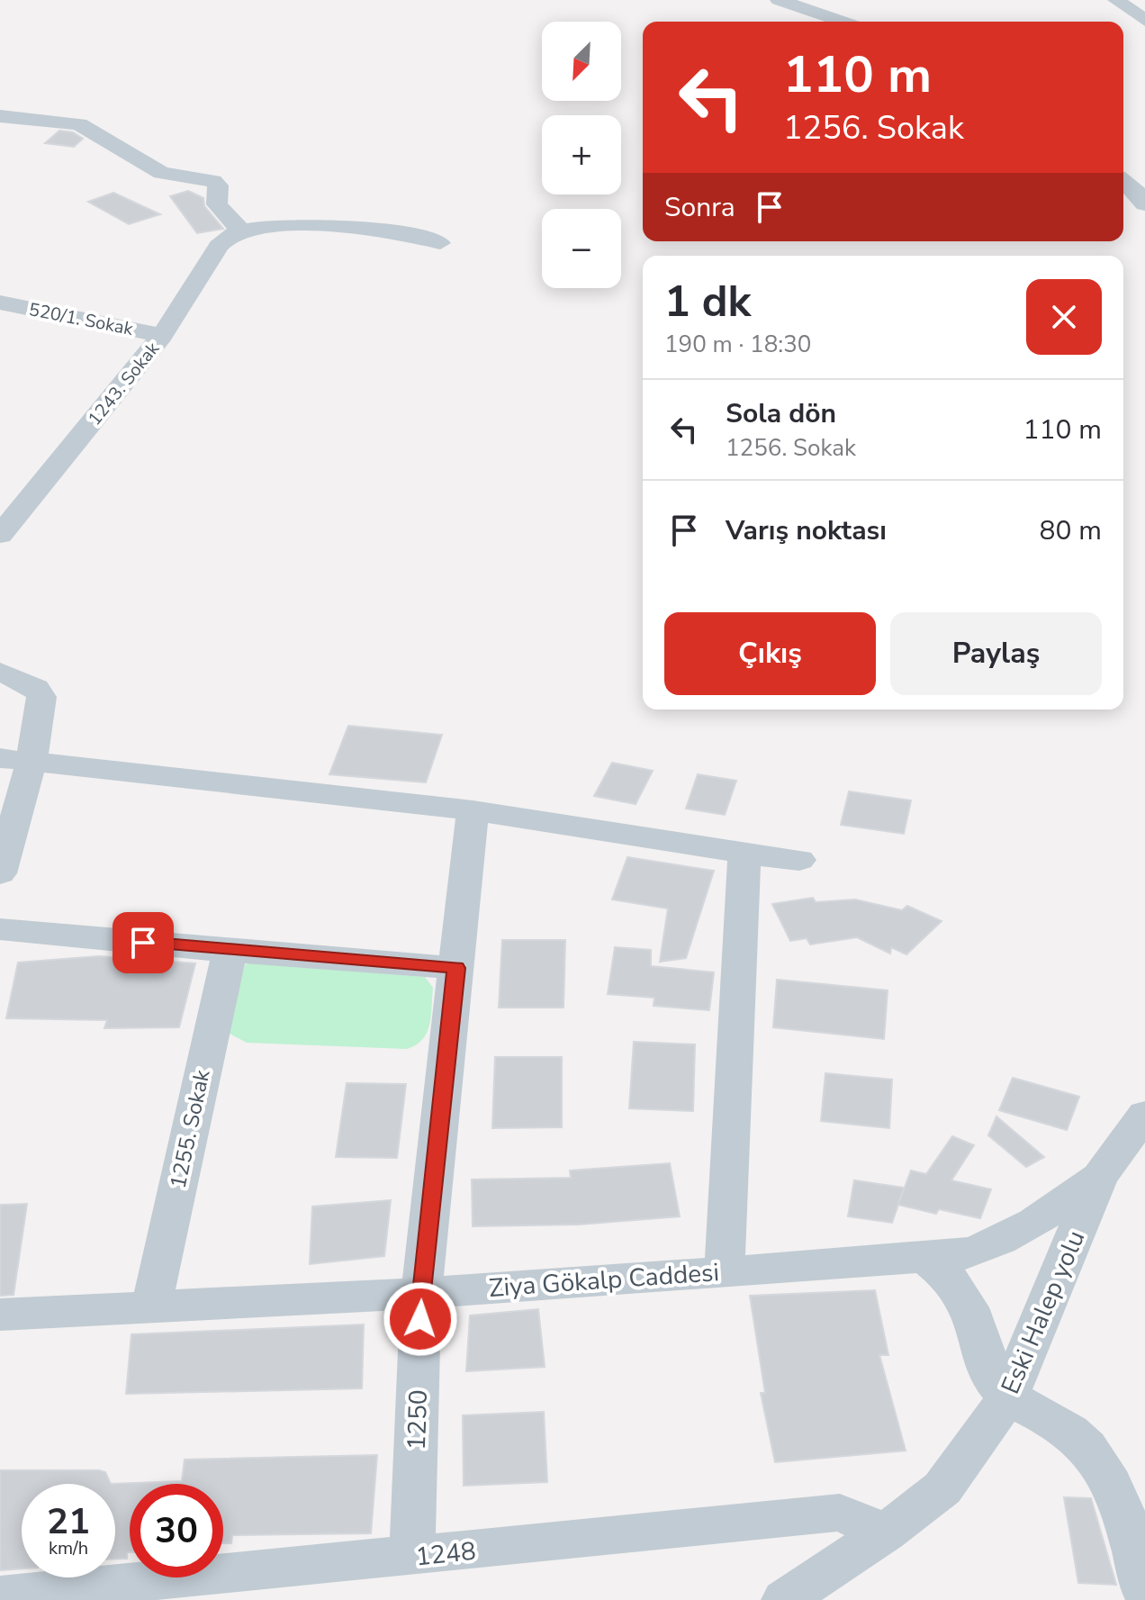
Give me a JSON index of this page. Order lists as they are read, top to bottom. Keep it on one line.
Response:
{"streets":{"street":["520/1. Sokak","1243. Sokak","1255. Sokak","Ziya Gökalp Caddesi","Eski Halep yolu","1250","1248"]},"crossings":[["520/1. Sokak","1243. Sokak"],["1255. Sokak","Ziya Gökalp Caddesi"],["Ziya Gökalp Caddesi","Eski Halep yolu"],["Ziya Gökalp Caddesi","1250"],["Eski Halep yolu","1248"],["1250","1248"]],"north":"bottom left","page":{"map_buttons":["+","−"],"turn":["110 m","1256. Sokak"],"then":"Sonra","heading":["1 dk","190 m · 18:30"],"list":[{"name":"Sola dön","note":"1256. Sokak","value":"110 m"},{"name":"Varış noktası","value":"80 m"}],"buttons":["Çıkış","Paylaş"],"speed":"21 km/h","limit":"30"}}
